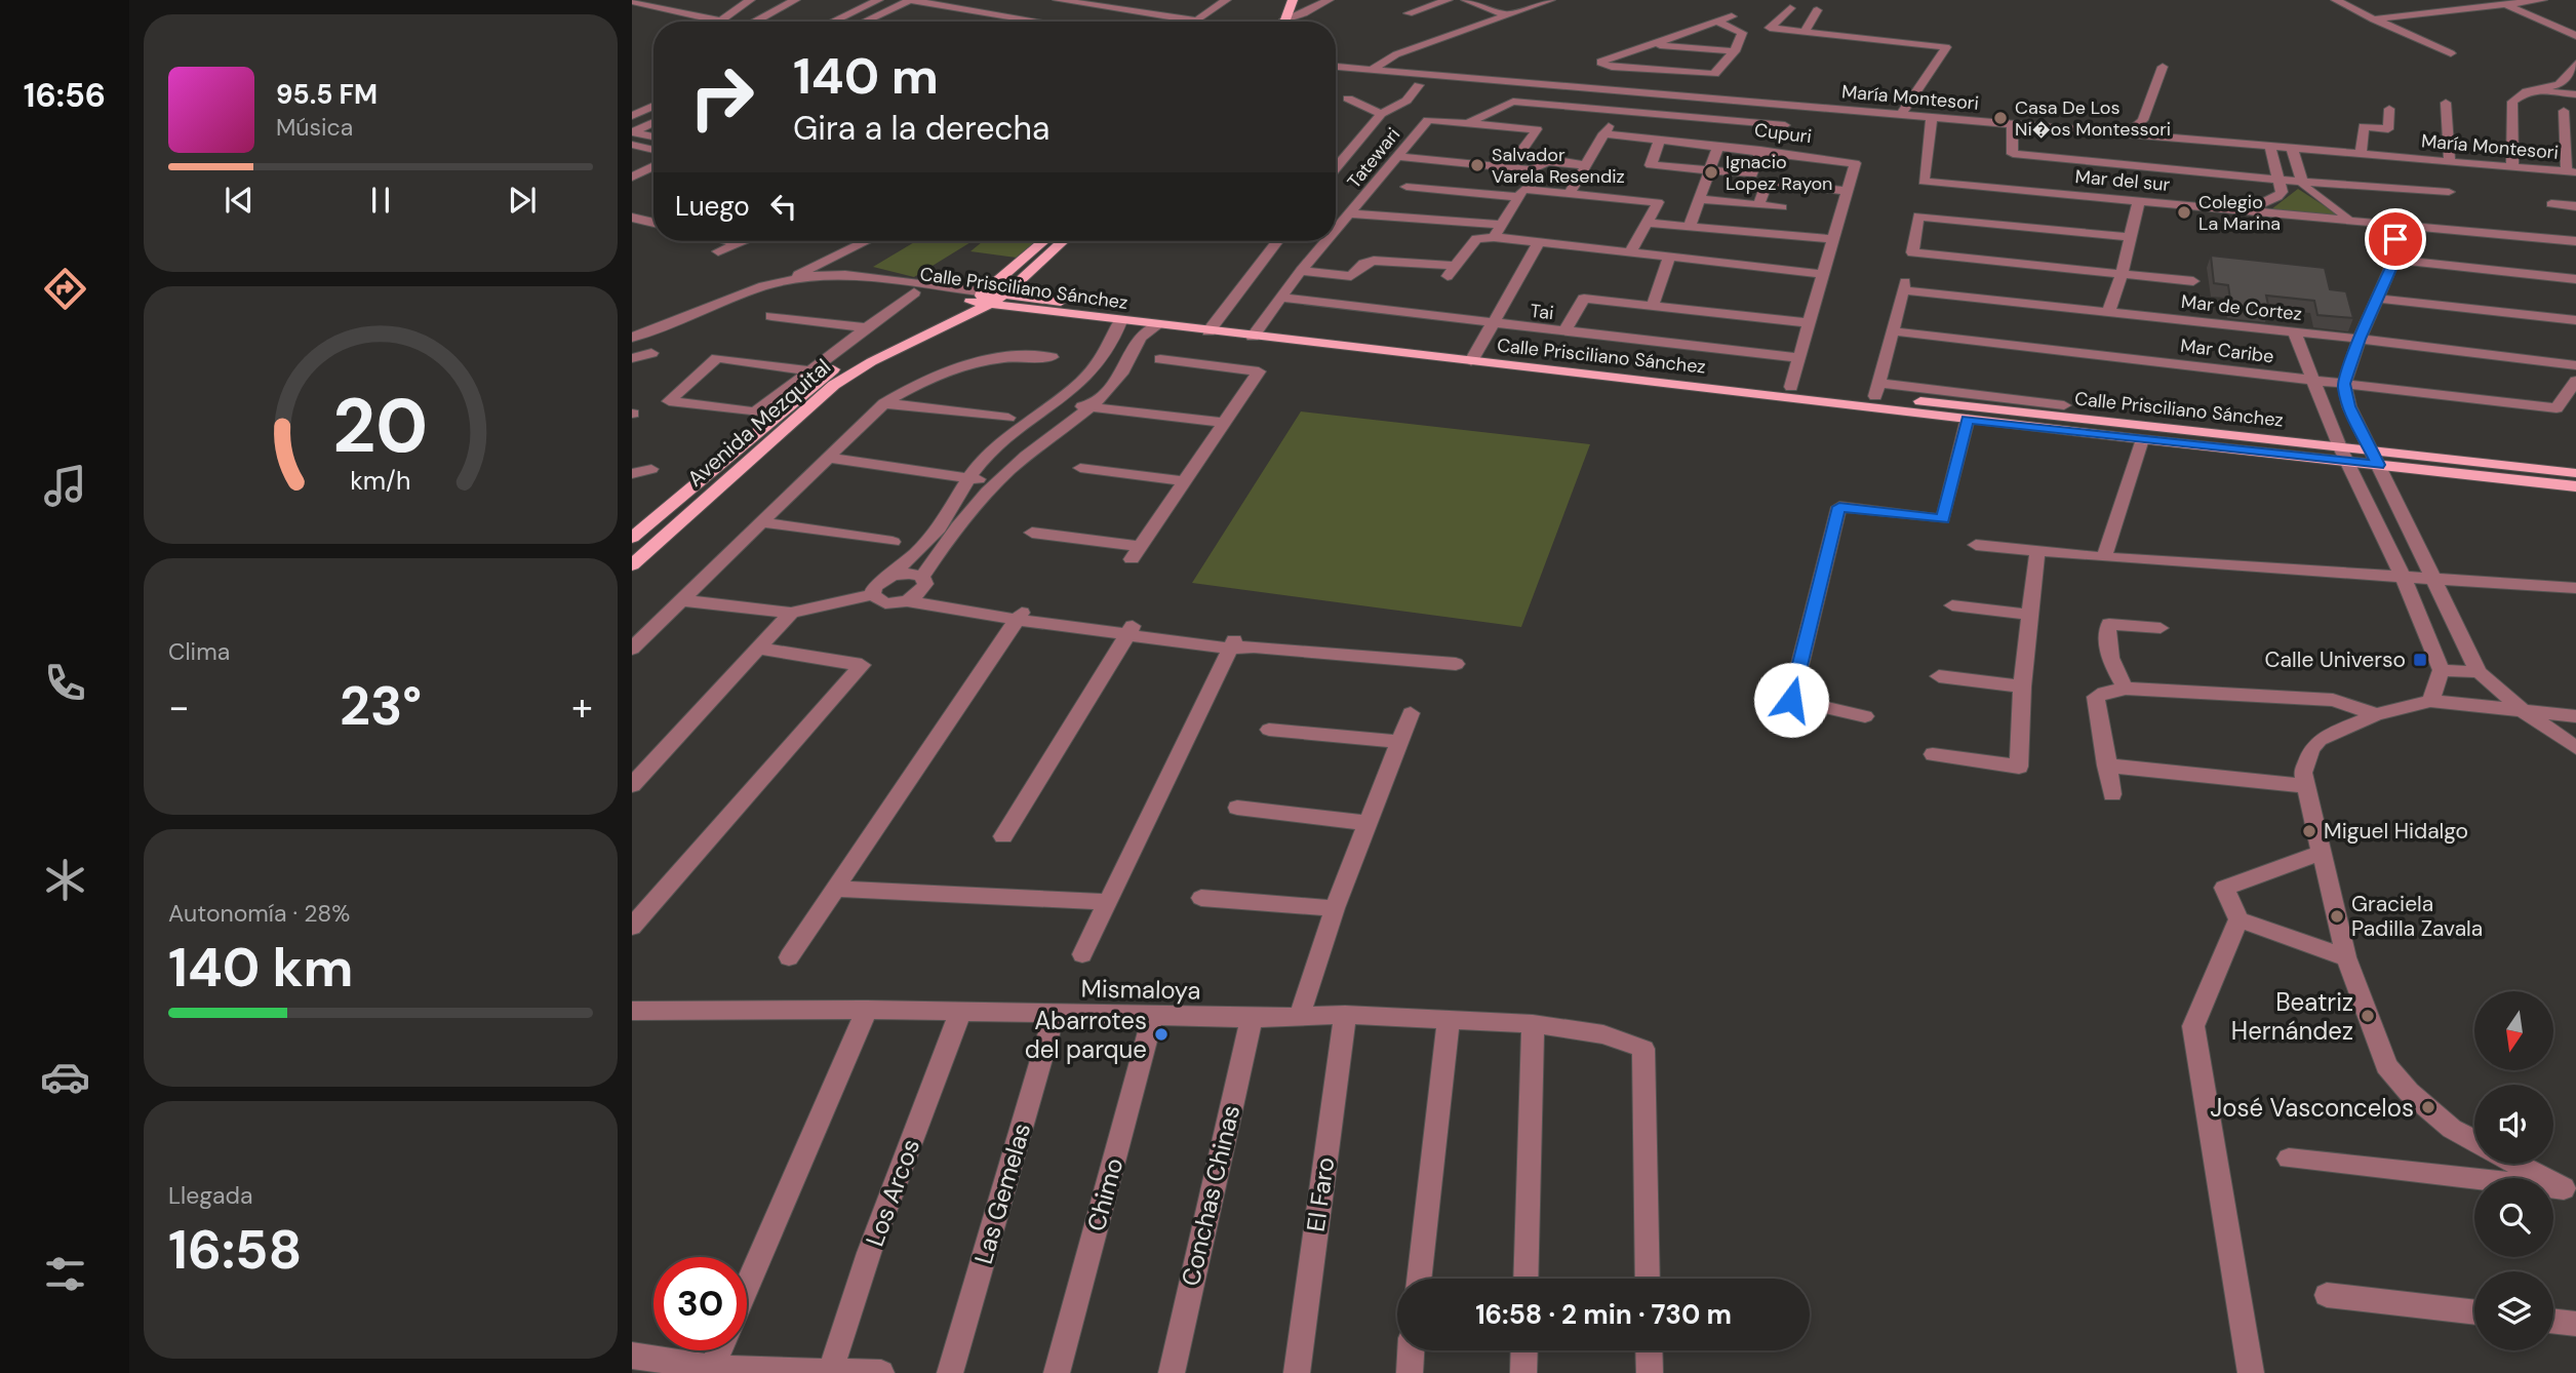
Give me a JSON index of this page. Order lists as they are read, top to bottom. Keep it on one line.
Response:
{"streets":{"main road":["Calle Prisciliano Sánchez","Avenida Mezquital"],"street":["María Montesori","Cupuri","Tatewari","Mar del sur","Mar de Cortez","Tai","Mar Caribe","Mismaloya","Los Arcos","Las Gemelas","Chimo","El Faro","Conchas Chinas"]},"crossings":[["María Montesori","Mar del sur"],["Cupuri","Calle Prisciliano Sánchez"],["Cupuri","Tai"],["Tatewari","Calle Prisciliano Sánchez"],["Tatewari","Tai"],["Calle Prisciliano Sánchez","Avenida Mezquital"],["Mar de Cortez","Mar Caribe"],["Mismaloya","Los Arcos"],["Mismaloya","Las Gemelas"],["Mismaloya","Chimo"],["Mismaloya","El Faro"],["Mismaloya","Conchas Chinas"]],"places":{"other":["Casa De Los Ni�os Montessori","Salvador Varela Resendiz","Ignacio Lopez Rayon","Colegio La Marina","Miguel Hidalgo","Graciela Padilla Zavala","Beatriz Hernández","Abarrotes del parque","José Vasconcelos"],"transit":["Calle Universo"]},"north":"bottom","page":{"tabs":"16:56","turn":["140 m","Gira a la derecha"],"song":["95.5 FM","Música"],"then":"Luego","tile":["Clima",["Autonomía · 28%","140 km"],["Llegada","16:58"]],"heat":["−","23°","+"],"limit":"30","trip":"16:58 · 2 min · 730 m","gauge":["20","km/h"]}}
